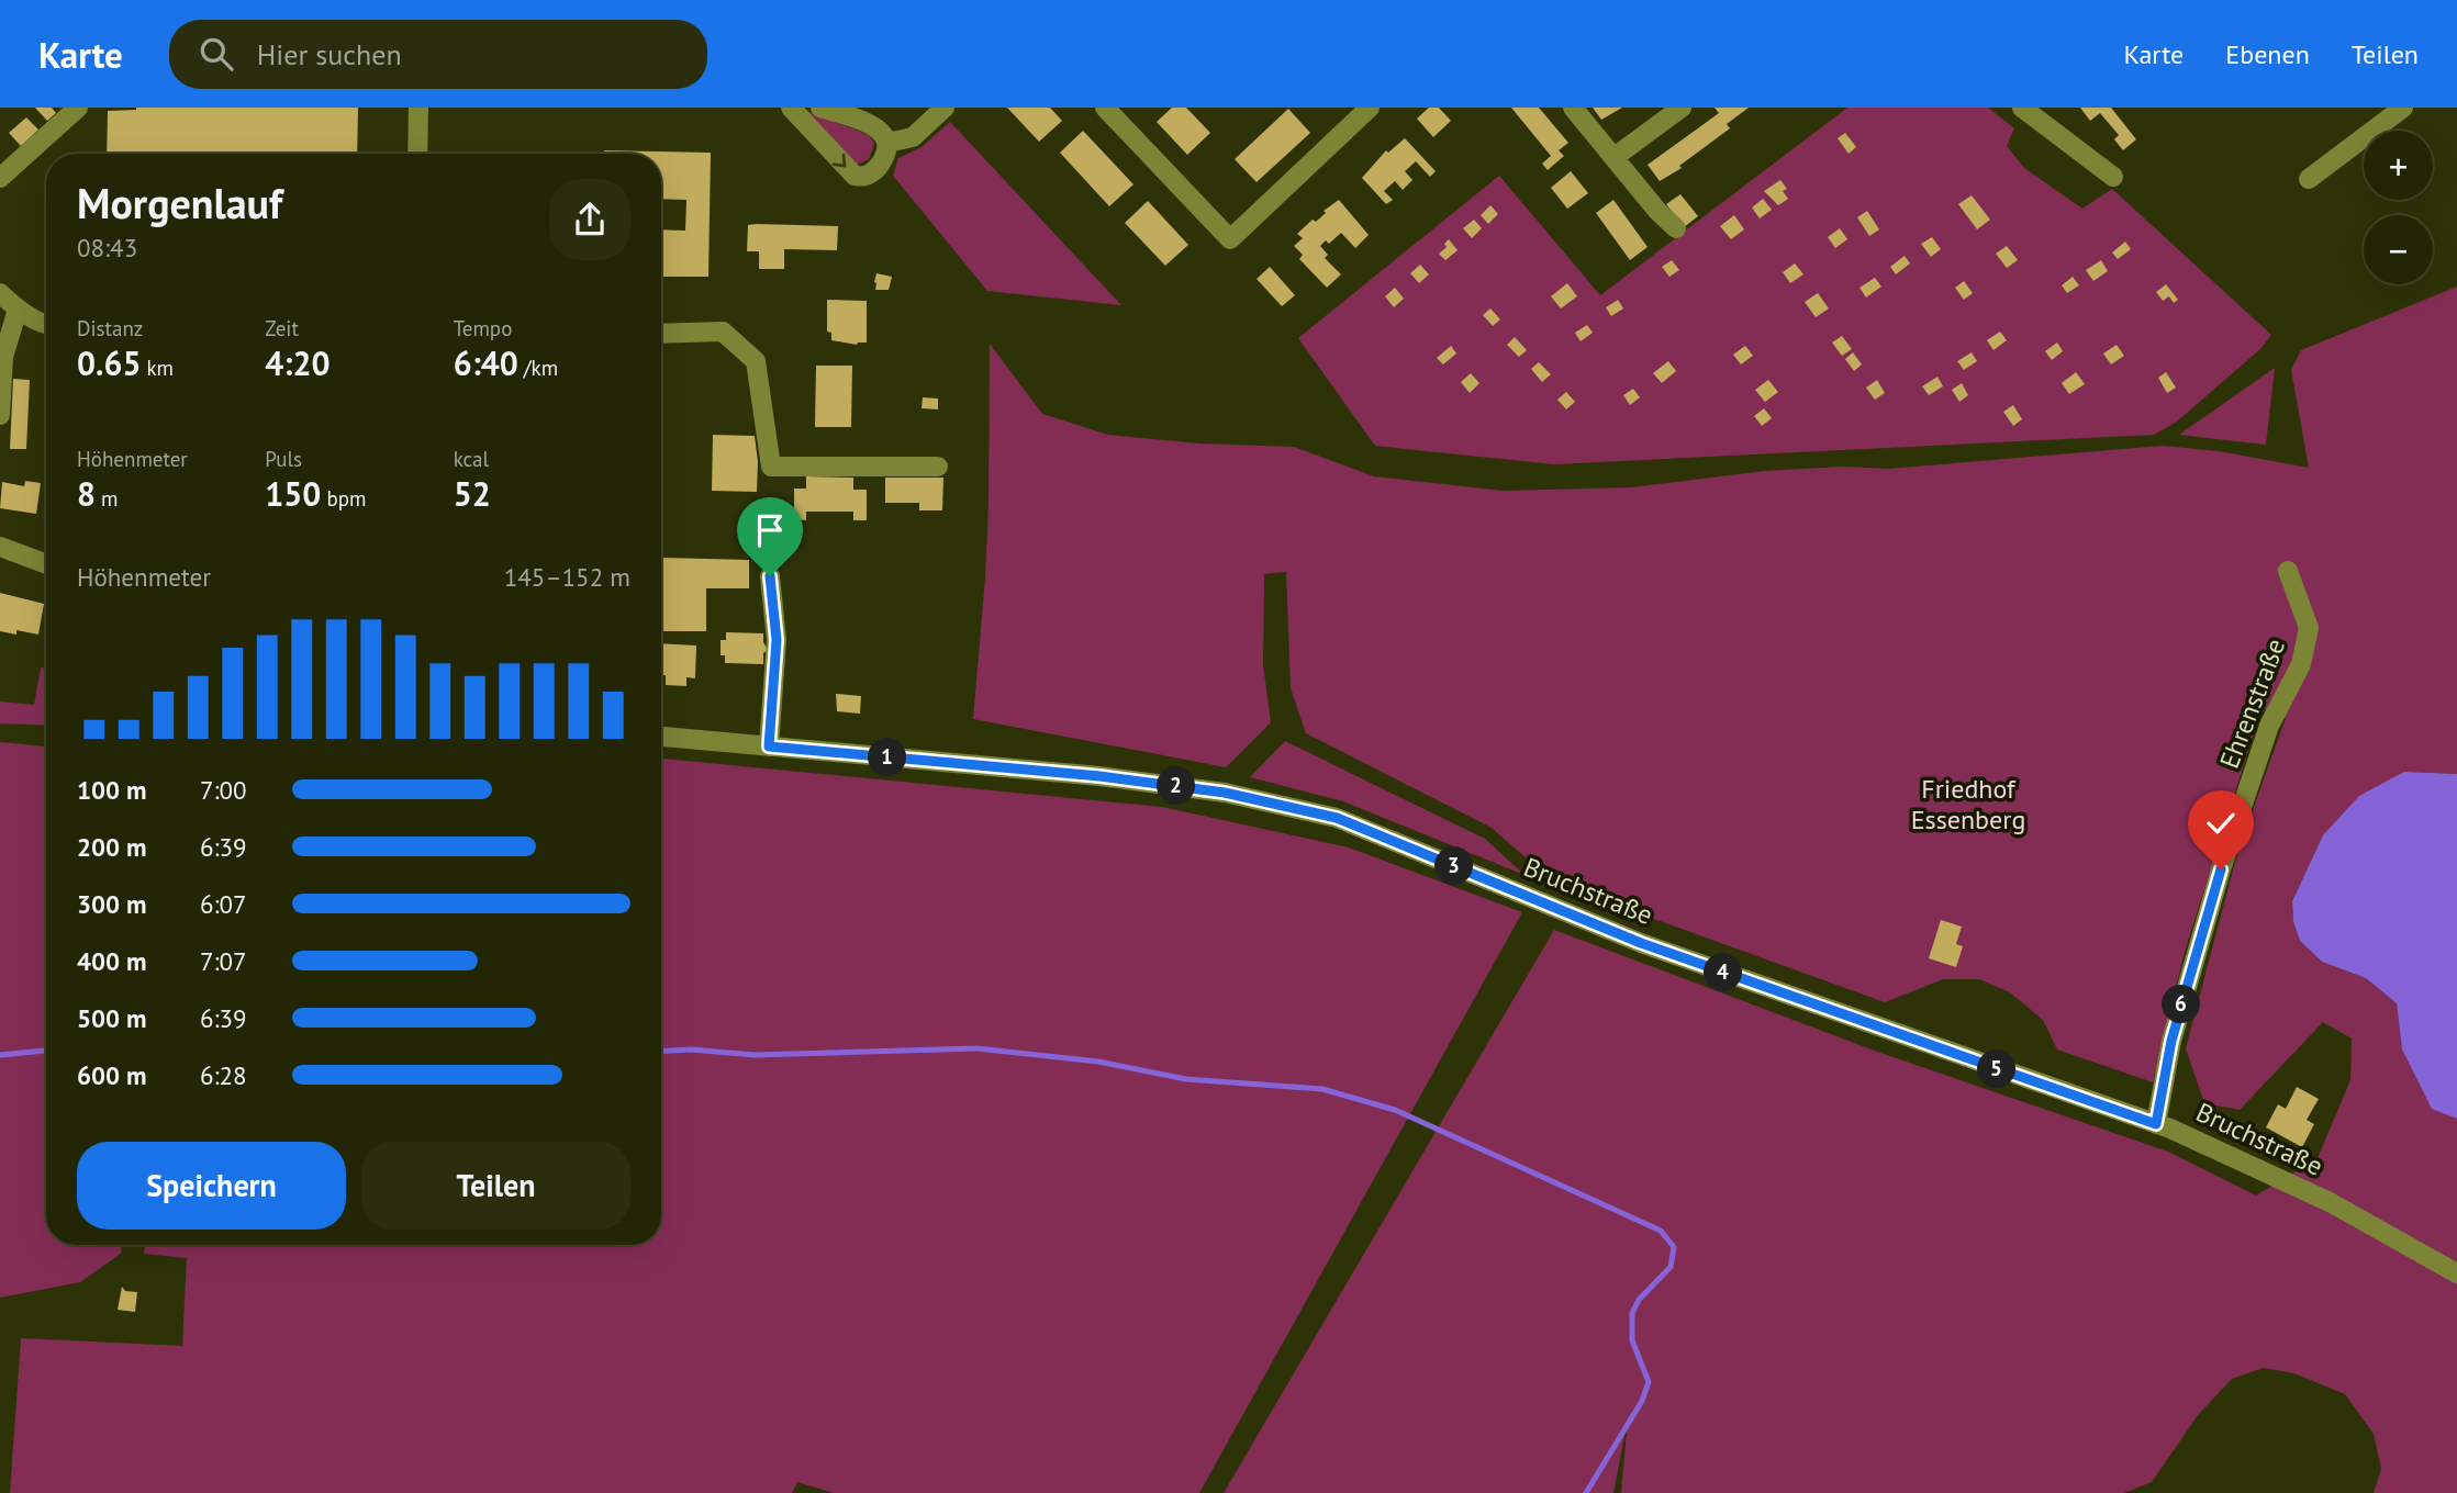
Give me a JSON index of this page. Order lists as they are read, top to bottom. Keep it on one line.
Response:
{"streets":{"street":["Ehrenstraße","Bruchstraße"]},"crossings":[["Ehrenstraße","Bruchstraße"]],"parks":["Friedhof Essenberg"],"page":{"header":"Karte","search":"Hier suchen","nav":["Karte","Ebenen","Teilen"],"map_buttons":["+","−"],"heading":["Morgenlauf","08:43"],"stats":[["Distanz","0.65 km"],["Zeit","4:20"],["Tempo","6:40 /km"],["Höhenmeter","8 m"],["Puls","150 bpm"],["kcal","52"]],"chart":["Höhenmeter","145–152 m"],"pins":["1","2","3","4","6","5"],"list":[{"name":"100 m","note":"7:00"},{"name":"200 m","note":"6:39"},{"name":"300 m","note":"6:07"},{"name":"400 m","note":"7:07"},{"name":"500 m","note":"6:39"},{"name":"600 m","note":"6:28"}],"buttons":["Speichern","Teilen"]}}
